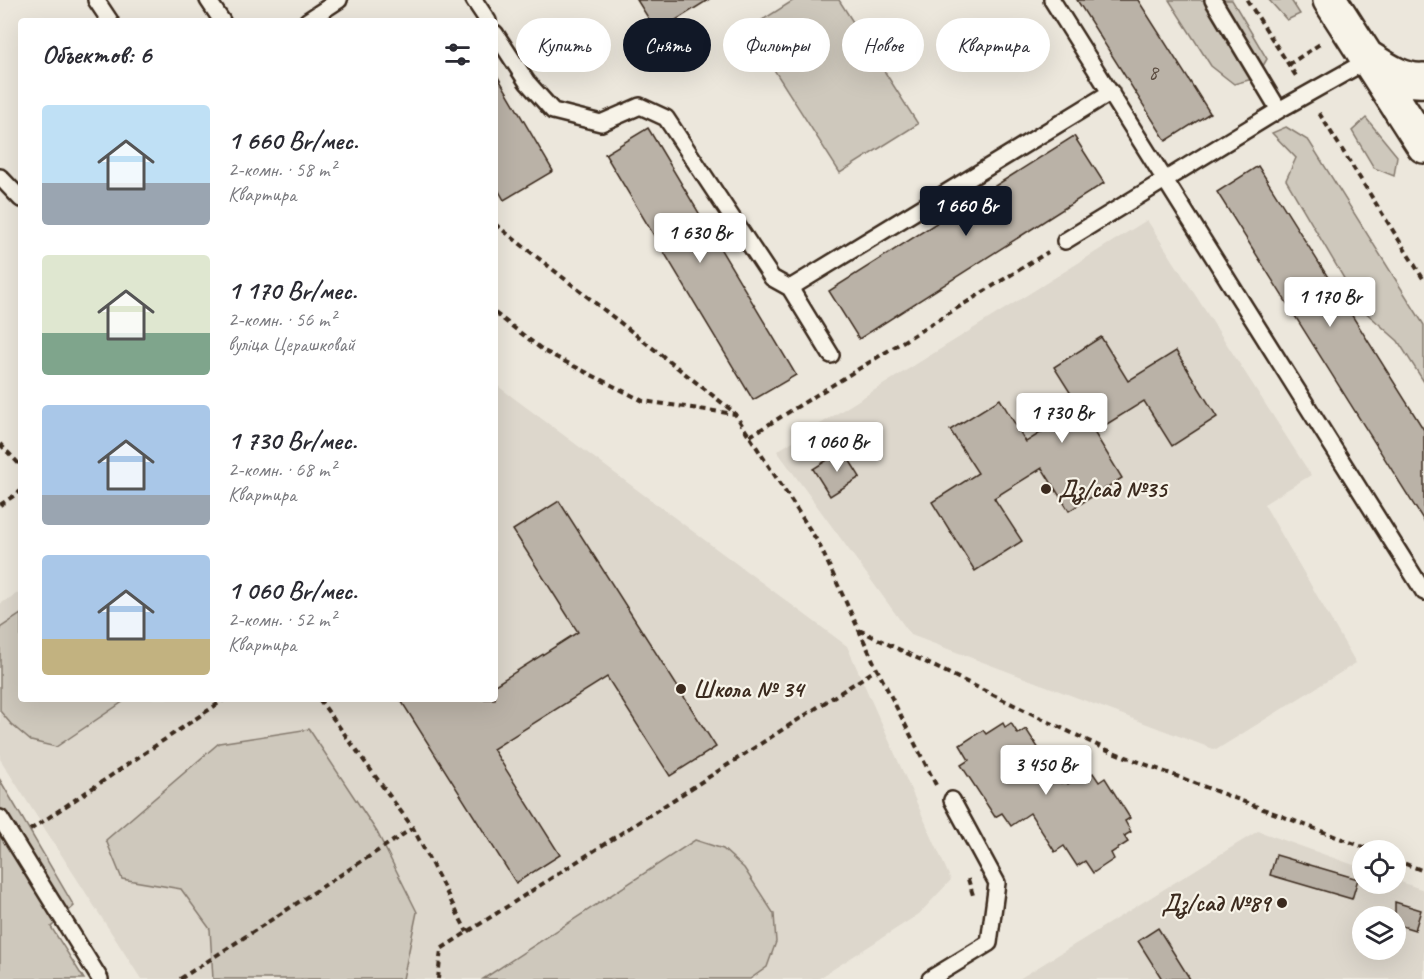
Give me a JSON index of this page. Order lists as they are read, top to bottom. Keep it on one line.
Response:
{"places":["Дз/сад №35","Школа № 34","Дз/сад №89"],"house_numbers":["8"],"page":{"chip":["Купить","Снять","Фильтры","Новое","Квартира"],"heading":"Объектов: 6","list":[{"name":"1 660 Br/мес.","note":"2-комн. · 58 m² · Квартира"},{"name":"1 170 Br/мес.","note":"2-комн. · 56 m² · вуліца Церашковай"},{"name":"1 730 Br/мес.","note":"2-комн. · 68 m² · Квартира"},{"name":"1 060 Br/мес.","note":"2-комн. · 52 m² · Квартира"}],"price":["1 660 Br","1 630 Br","1 170 Br","1 730 Br","1 060 Br","3 450 Br"]}}
